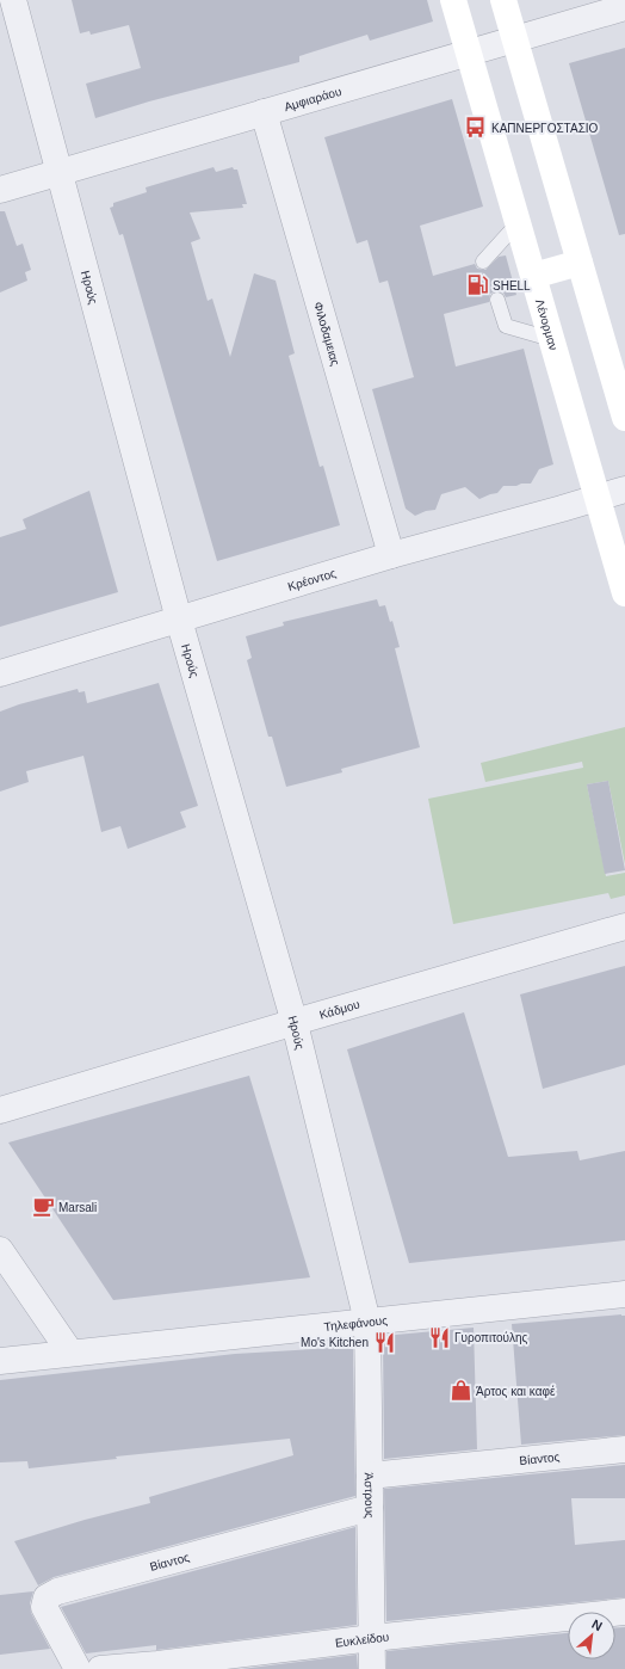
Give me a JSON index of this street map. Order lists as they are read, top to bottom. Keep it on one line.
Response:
{"streets":{"main road":["Λένορμαν"],"street":["Αμφιαράου","Ηρούς","Φιλοδαμειας","Κρέοντος","Κάδμου","Τηλεφάνους","Βίαντος","Άστρους","Ευκλείδου"]},"crossings":[["Αμφιαράου","Ηρούς"],["Αμφιαράου","Λένορμαν"],["Αμφιαράου","Φιλοδαμειας"],["Ηρούς","Κρέοντος"],["Ηρούς","Κάδμου"],["Ηρούς","Τηλεφάνους"],["Ηρούς","Άστρους"],["Λένορμαν","Κρέοντος"],["Φιλοδαμειας","Κρέοντος"],["Τηλεφάνους","Άστρους"],["Βίαντος","Άστρους"],["Άστρους","Ευκλείδου"]],"places":{"bus stop":["ΚΑΠΝΕΡΓΟΣΤΑΣΙΟ"],"fuel station":["SHELL"],"cafe":["Marsali"],"restaurant":["Γυροπιτούλης","Mo's Kitchen"],"shop":["Άρτος και καφέ"]},"north":"top right"}
